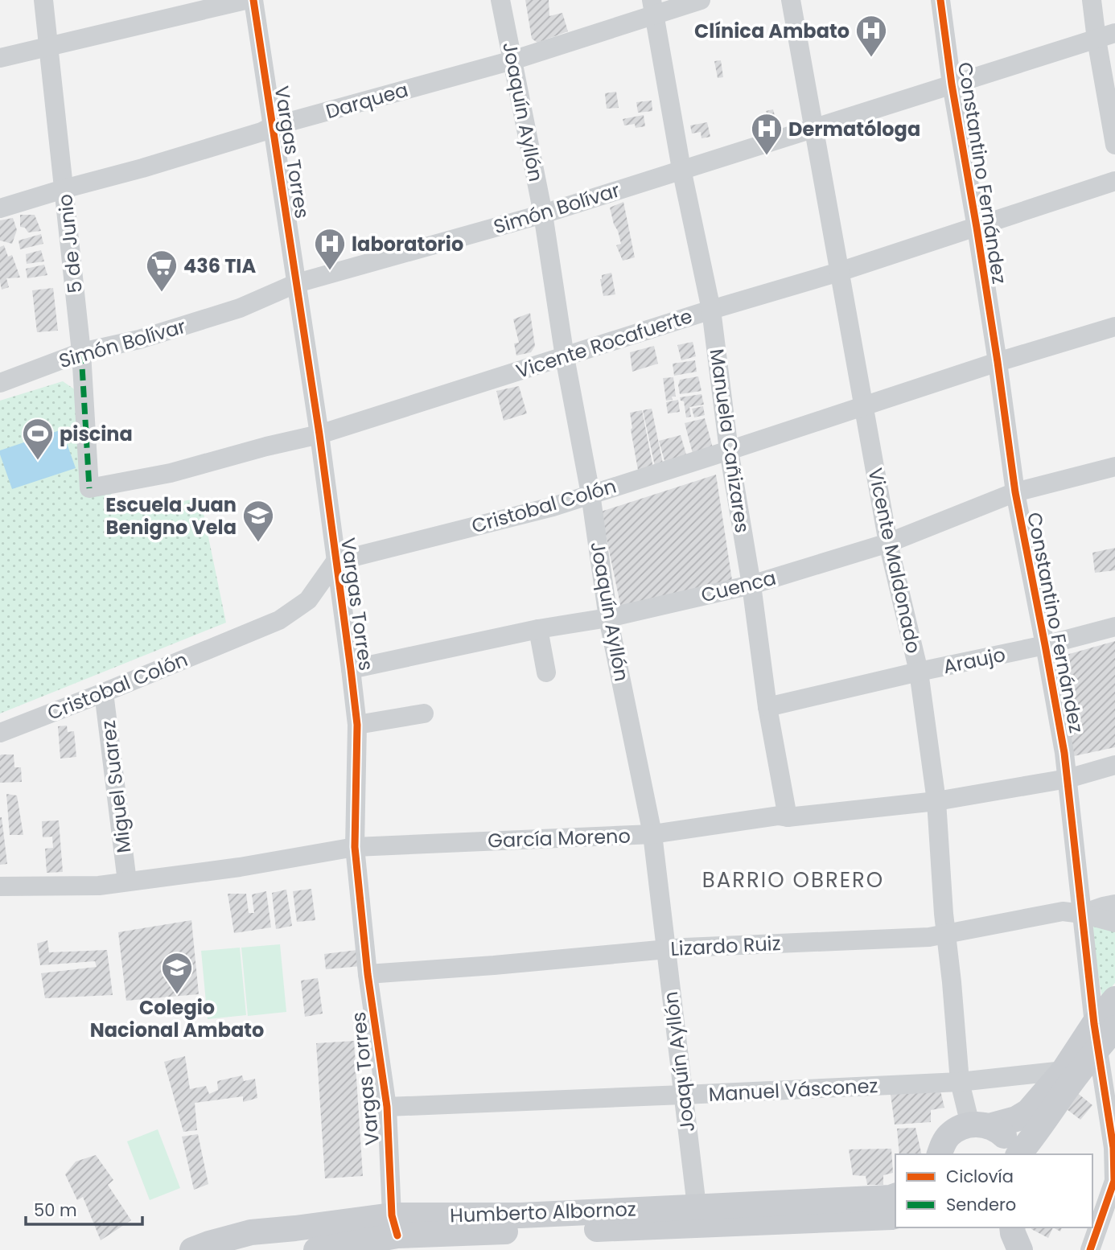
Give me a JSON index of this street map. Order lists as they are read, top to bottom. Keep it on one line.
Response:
{"streets":{"main road":["Humberto Albornoz"],"street":["Darquea","Joaquín Ayllón","Vargas Torres","Constantino Fernández","Simón Bolívar","5 de Junio","Vicente Rocafuerte","Manuela Cañizares","Cristobal Colón","Vicente Maldonado","Cuenca","Araujo","Miguel Suarez","García Moreno","Lizardo Ruiz","Manuel Vásconez"]},"crossings":[["Darquea","Joaquín Ayllón"],["Darquea","Vargas Torres"],["Darquea","5 de Junio"],["Darquea","Manuela Cañizares"],["Joaquín Ayllón","Simón Bolívar"],["Joaquín Ayllón","Vicente Rocafuerte"],["Joaquín Ayllón","Cristobal Colón"],["Joaquín Ayllón","Cuenca"],["Joaquín Ayllón","García Moreno"],["Joaquín Ayllón","Lizardo Ruiz"],["Joaquín Ayllón","Manuel Vásconez"],["Joaquín Ayllón","Humberto Albornoz"],["Vargas Torres","Simón Bolívar"],["Vargas Torres","Vicente Rocafuerte"],["Vargas Torres","Cristobal Colón"],["Vargas Torres","Cuenca"],["Vargas Torres","García Moreno"],["Vargas Torres","Lizardo Ruiz"],["Vargas Torres","Manuel Vásconez"],["Vargas Torres","Humberto Albornoz"],["Constantino Fernández","Simón Bolívar"],["Constantino Fernández","Vicente Rocafuerte"],["Constantino Fernández","Cristobal Colón"],["Constantino Fernández","Cuenca"],["Constantino Fernández","Araujo"],["Constantino Fernández","García Moreno"],["Constantino Fernández","Lizardo Ruiz"],["Simón Bolívar","5 de Junio"],["Simón Bolívar","Manuela Cañizares"],["Simón Bolívar","Vicente Maldonado"],["5 de Junio","Vicente Rocafuerte"],["Vicente Rocafuerte","Manuela Cañizares"],["Vicente Rocafuerte","Vicente Maldonado"],["Manuela Cañizares","Cristobal Colón"],["Manuela Cañizares","Cuenca"],["Manuela Cañizares","Araujo"],["Manuela Cañizares","García Moreno"],["Cristobal Colón","Vicente Maldonado"],["Cristobal Colón","Miguel Suarez"],["Vicente Maldonado","Cuenca"],["Vicente Maldonado","Araujo"],["Vicente Maldonado","García Moreno"],["Vicente Maldonado","Lizardo Ruiz"],["Vicente Maldonado","Manuel Vásconez"],["Miguel Suarez","García Moreno"]],"districts":["BARRIO OBRERO"],"places":{"hospital":["Clínica Ambato","Dermatóloga","laboratorio"],"supermarket":["436 TIA"],"sports":["piscina"],"school or university":["Escuela Juan Benigno Vela","Colegio Nacional Ambato"]},"legend":["Ciclovía","Sendero"],"scale_bar":"50 m"}
